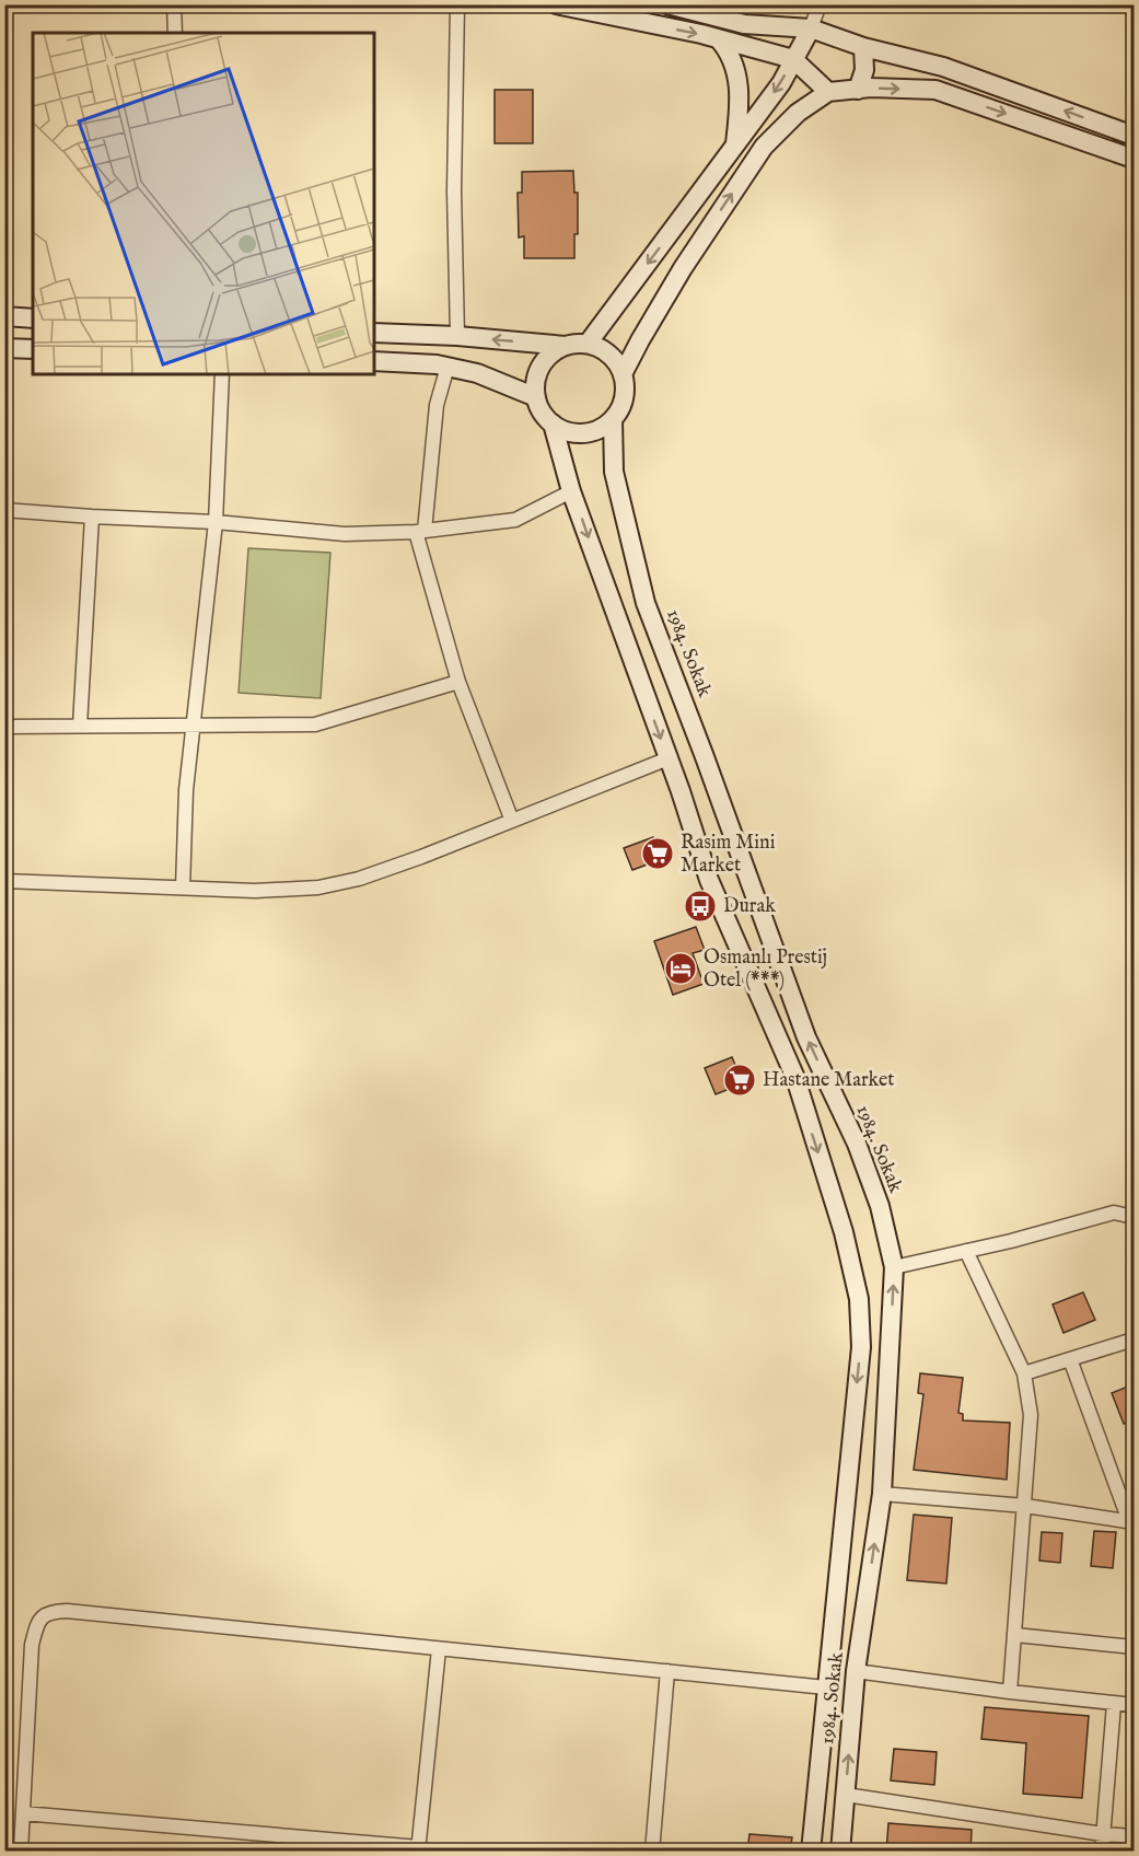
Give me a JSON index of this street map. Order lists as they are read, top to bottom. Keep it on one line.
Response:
{"streets":{"main road":["1984. Sokak"]},"places":{"supermarket":["Rasim Mini Market","Hastane Market"],"bus stop":["Durak"],"hotel":["Osmanlı Prestij Otel (***)"]}}
